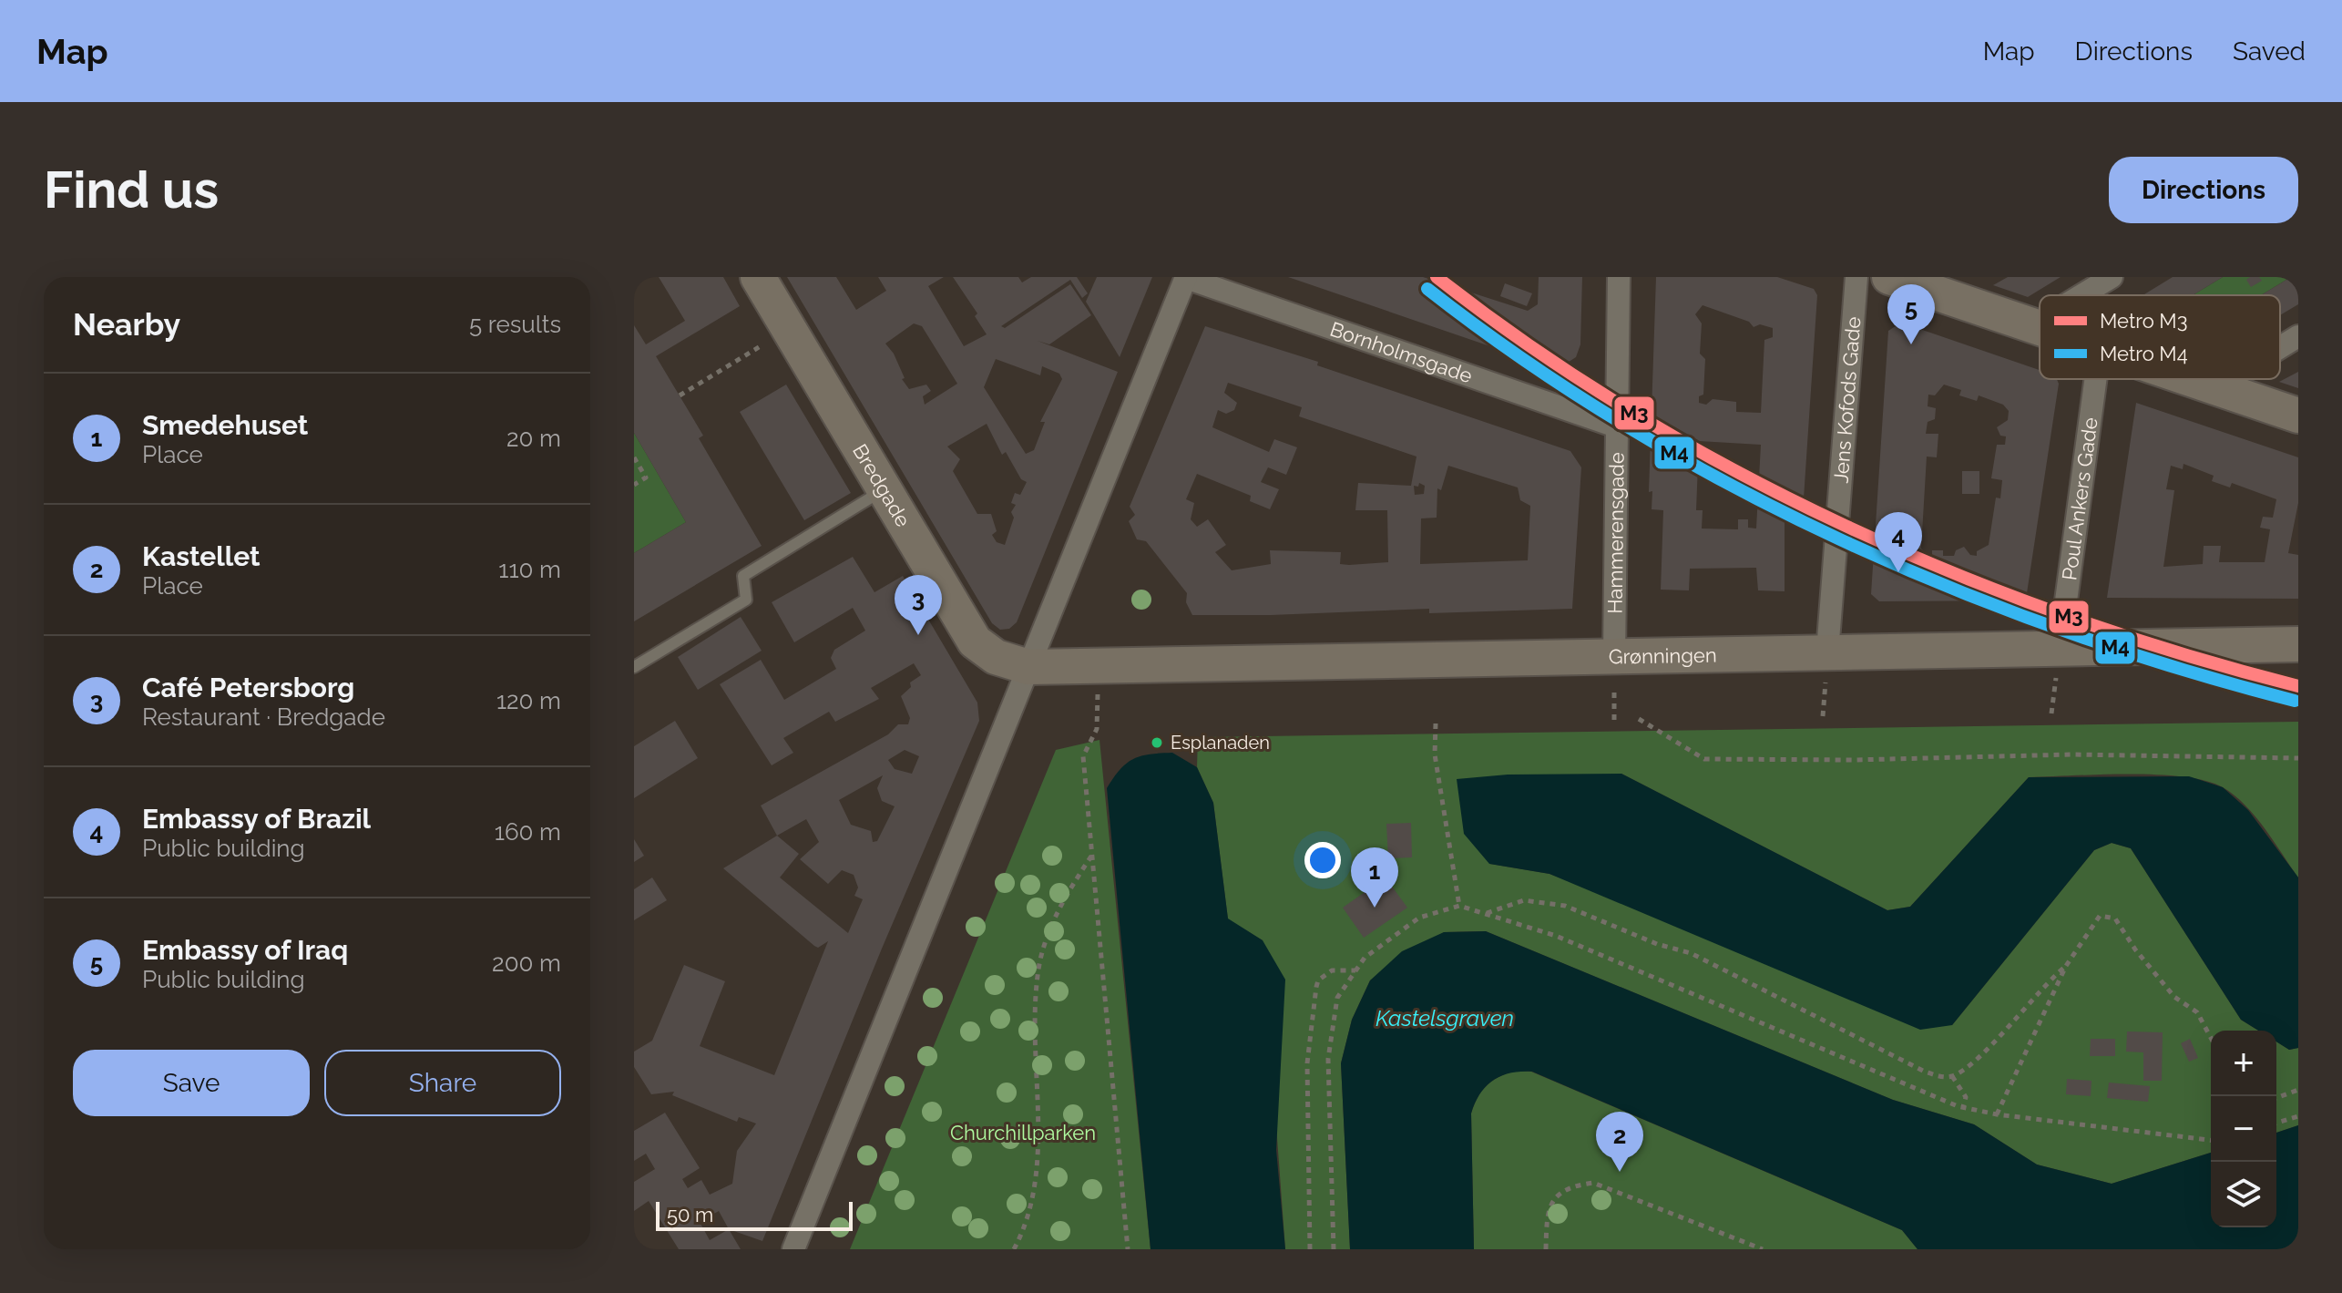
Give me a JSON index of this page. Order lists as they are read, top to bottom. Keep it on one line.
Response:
{"streets":{"main road":["Bredgade","Grønningen"],"street":["Bornholmsgade","Jens Kofods Gade","Poul Ankers Gade","Hammerensgade"]},"crossings":[["Bornholmsgade","Hammerensgade"],["Jens Kofods Gade","Grønningen"],["Bredgade","Grønningen"],["Poul Ankers Gade","Grønningen"],["Hammerensgade","Grønningen"]],"water":["Kastelsgraven"],"parks":["Churchillparken"],"places":["Esplanaden"],"lines":["metro line M3","metro line M4"],"legend":["Metro M3","Metro M4"],"scale_bar":"50 m","page":{"header":"Map","nav":["Map","Directions","Saved"],"buttons":["Directions",["Save","Share"]],"title":"Find us","heading":["Nearby","5 results"],"pins":["5","4","3","1","2"],"list":[{"mark":"1","name":"Smedehuset","note":"Place","value":"20 m"},{"mark":"2","name":"Kastellet","note":"Place","value":"110 m"},{"mark":"3","name":"Café Petersborg","note":"Restaurant · Bredgade","value":"120 m"},{"mark":"4","name":"Embassy of Brazil","note":"Public building","value":"160 m"},{"mark":"5","name":"Embassy of Iraq","note":"Public building","value":"200 m"}],"map_buttons":["+","−"],"scale":"50 m"}}
